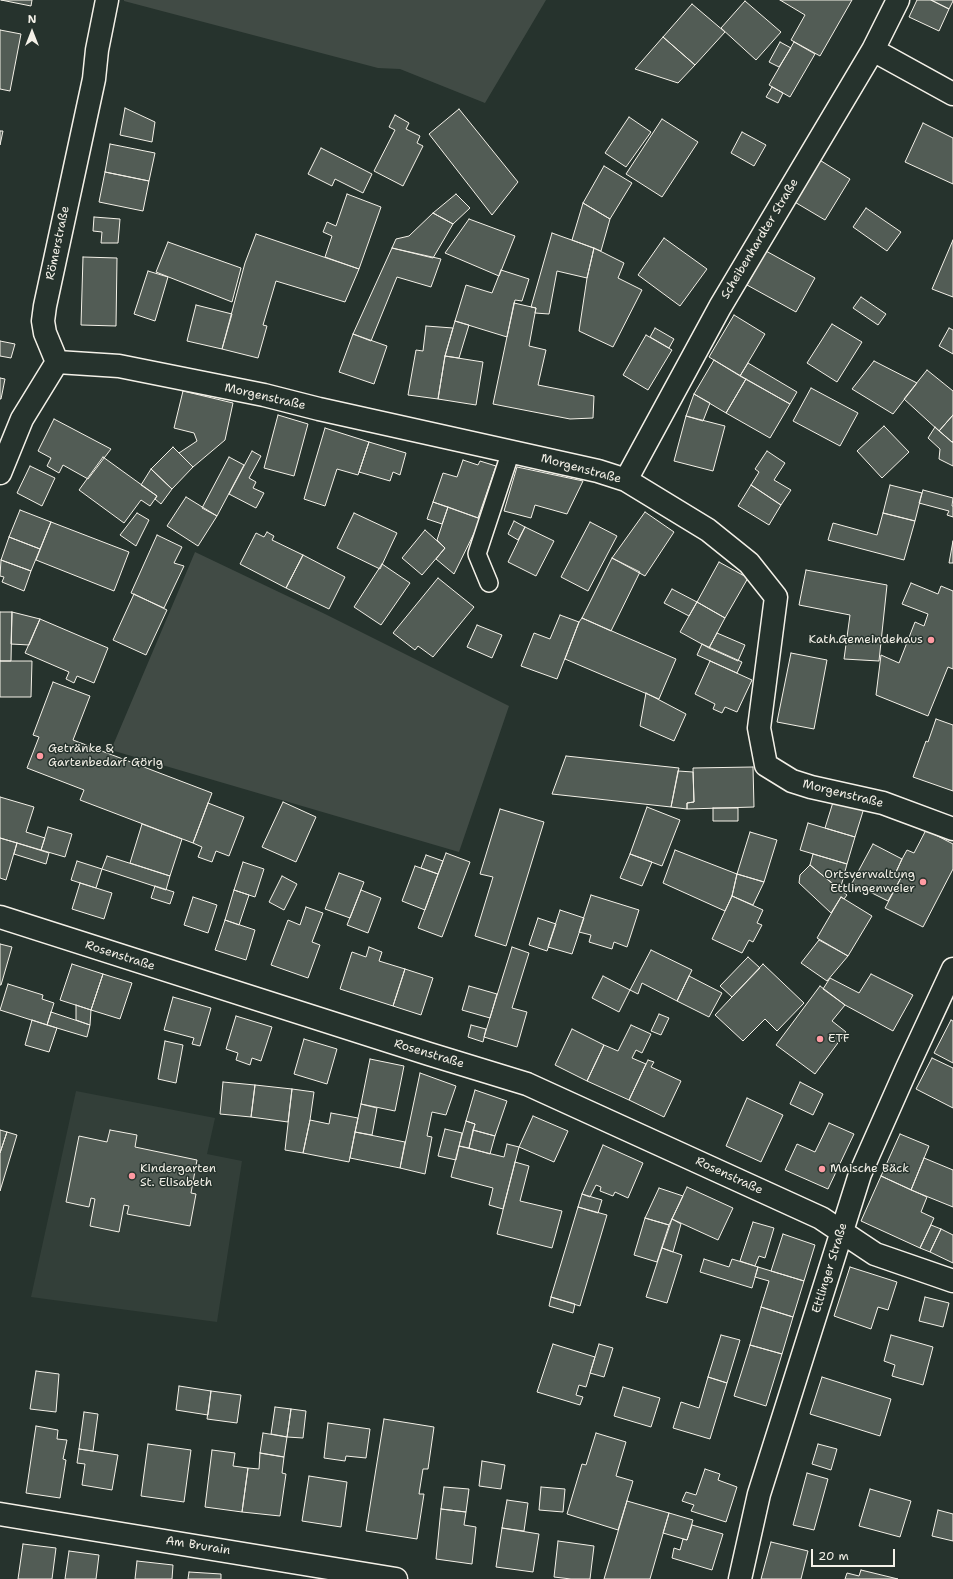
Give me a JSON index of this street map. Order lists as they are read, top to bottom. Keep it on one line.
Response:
{"streets":{"street":["Scheibenhardter Straße","Römerstraße","Morgenstraße","Rosenstraße","Ettlinger Straße","Am Brurain"]},"crossings":[["Scheibenhardter Straße","Morgenstraße"],["Römerstraße","Morgenstraße"],["Rosenstraße","Ettlinger Straße"]],"places":["Kath.Gemeindehaus","Getränke & Gartenbedarf Görig","Ortsverwaltung Ettlingenweier","ETF","Maische Bäck","Kindergarten St. Elisabeth"],"scale_bar":"20 m","north":"top"}
